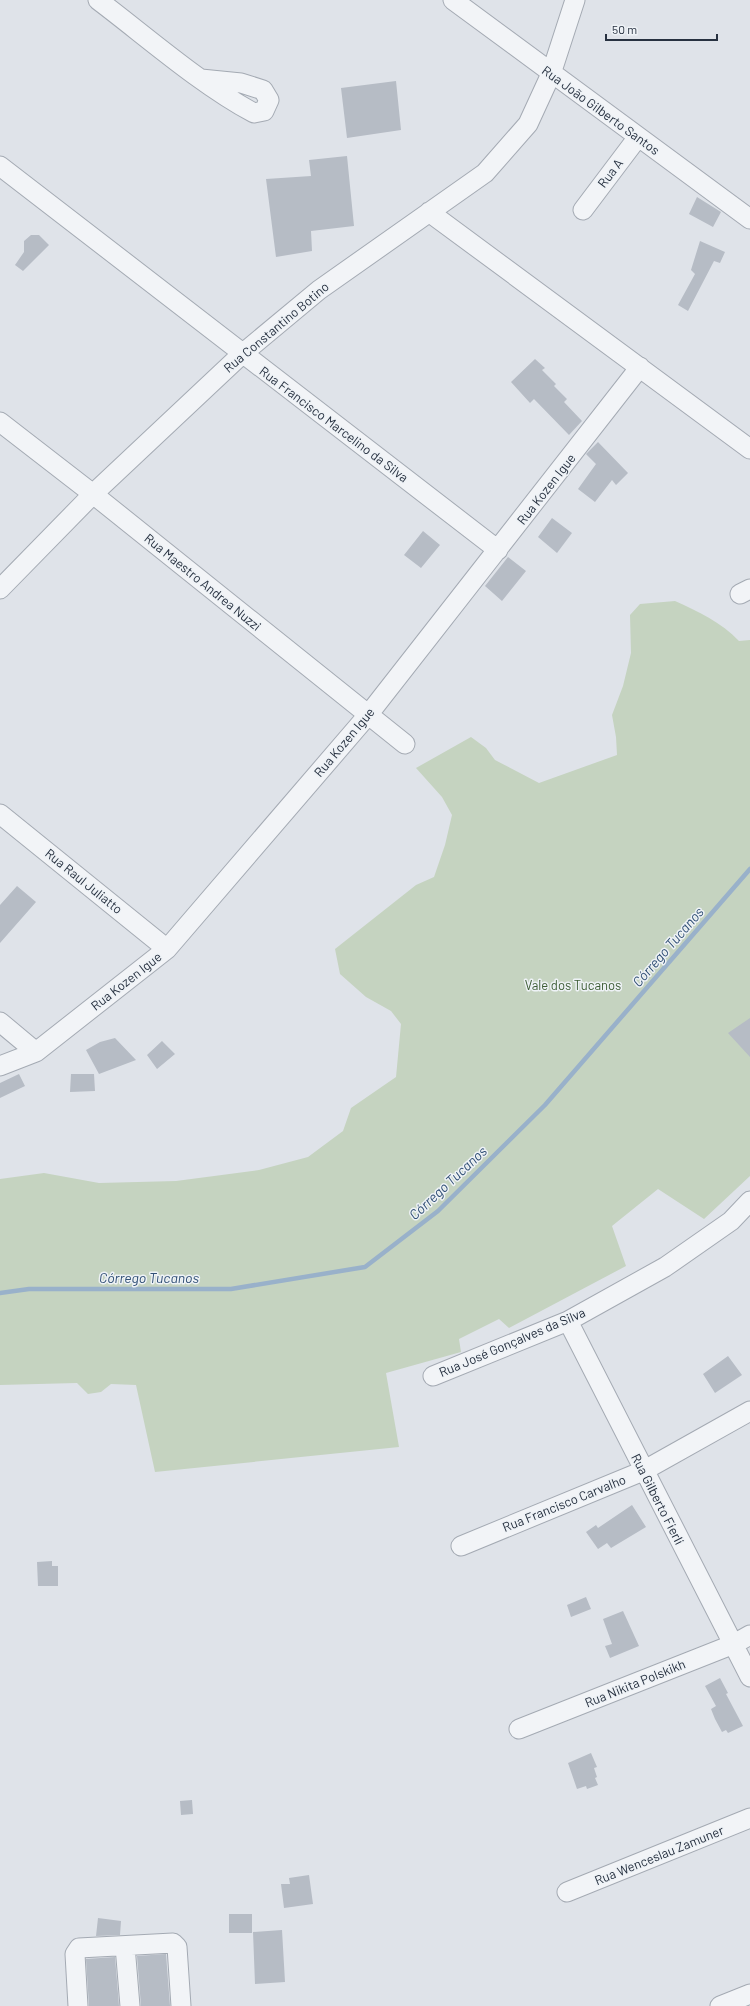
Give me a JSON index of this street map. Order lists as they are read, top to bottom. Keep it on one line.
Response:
{"streets":{"street":["Rua João Gilberto Santos","Rua A","Rua Constantino Botino","Rua Francisco Marcelino da Silva","Rua Kozen Igue","Rua Maestro Andrea Nuzzi","Rua Raul Juliatto","Rua José Gonçalves da Silva","Rua Gilberto Fierli","Rua Francisco Carvalho","Rua Nikita Polskikh","Rua Wenceslau Zamuner"]},"crossings":[["Rua João Gilberto Santos","Rua A"],["Rua João Gilberto Santos","Rua Constantino Botino"],["Rua Constantino Botino","Rua Francisco Marcelino da Silva"],["Rua Constantino Botino","Rua Maestro Andrea Nuzzi"],["Rua Francisco Marcelino da Silva","Rua Kozen Igue"],["Rua Kozen Igue","Rua Maestro Andrea Nuzzi"],["Rua Kozen Igue","Rua Raul Juliatto"],["Rua José Gonçalves da Silva","Rua Gilberto Fierli"],["Rua Gilberto Fierli","Rua Francisco Carvalho"],["Rua Gilberto Fierli","Rua Nikita Polskikh"]],"water":["Córrego Tucanos"],"parks":["Vale dos Tucanos"],"scale_bar":"50 m"}
